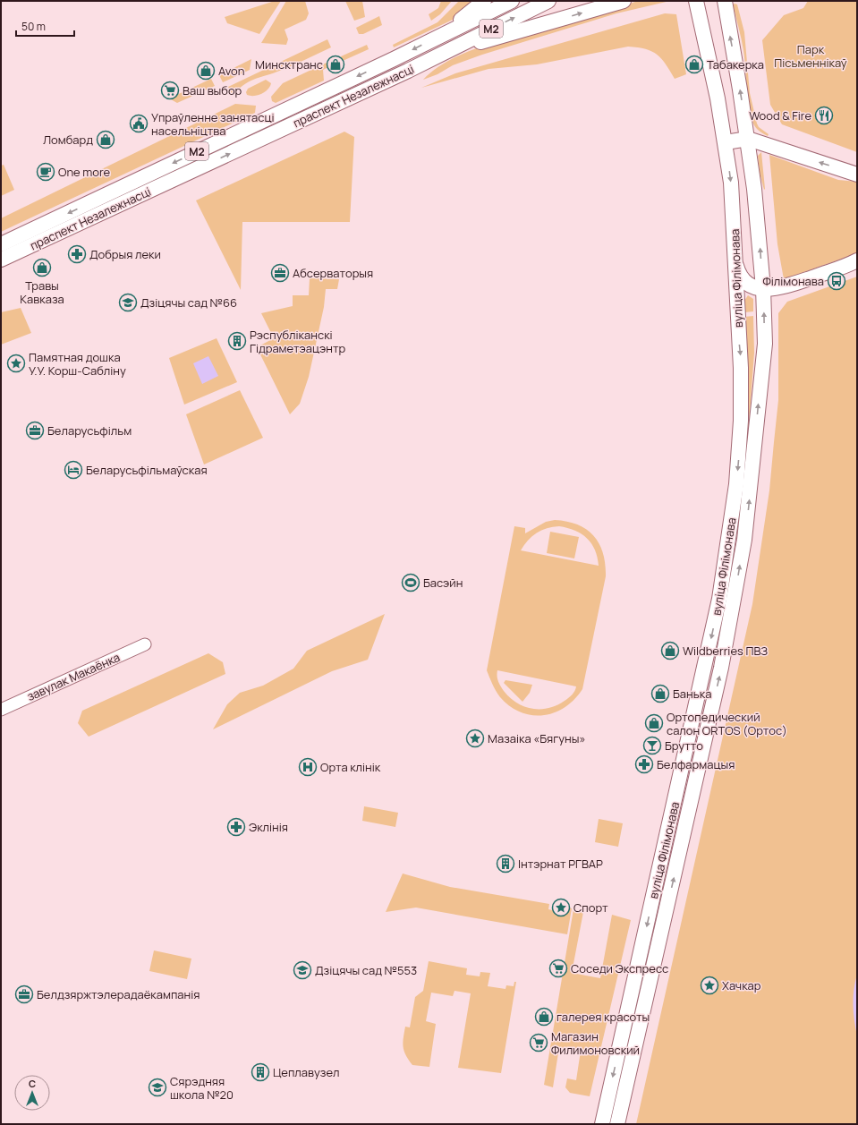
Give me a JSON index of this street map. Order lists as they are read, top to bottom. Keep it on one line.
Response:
{"streets":{"main road":["М2","праспект Незалежнасці","вуліца Філімонава"],"street":["завулак Макаёнка"]},"parks":["Парк Пісьменнікаў"],"places":{"shop":["Минсктранс","Табакерка","Avon","Ломбард","Травы Кавказа","Wildberries ПВЗ","Банька","Ортопедический салон ORTOS (Ортос)","галерея красоты"],"supermarket":["Ваш выбор","Соседи Экспресс","Магазин Филимоновский"],"restaurant":["Wood & Fire"],"public building":["Упраўленне занятасці насельніцтва"],"cafe":["One more"],"pharmacy":["Добрыя леки","Белфармацыя","Эклінія"],"office":["Абсерваторыя","Беларусьфільм","Белдзяржтэлерадаёкампанія"],"bus stop":["Філімонава"],"school or university":["Дзіцячы сад №66","Дзіцячы сад №553","Сярэдняя школа №20"],"building":["Рэспубліканскі Гідраметэацэнтр","Інтэрнат РГВАР","Цеплавузел"],"place":["Памятная дошка У.У. Корш-Сабліну","Мазаіка «Бягуны»","Спорт","Хачкар"],"hotel":["Беларусьфільмаўская"],"sports":["Басэйн"],"bar":["Брутто"],"hospital":["Орта клінік"]},"scale_bar":"50 m","north":"top"}
